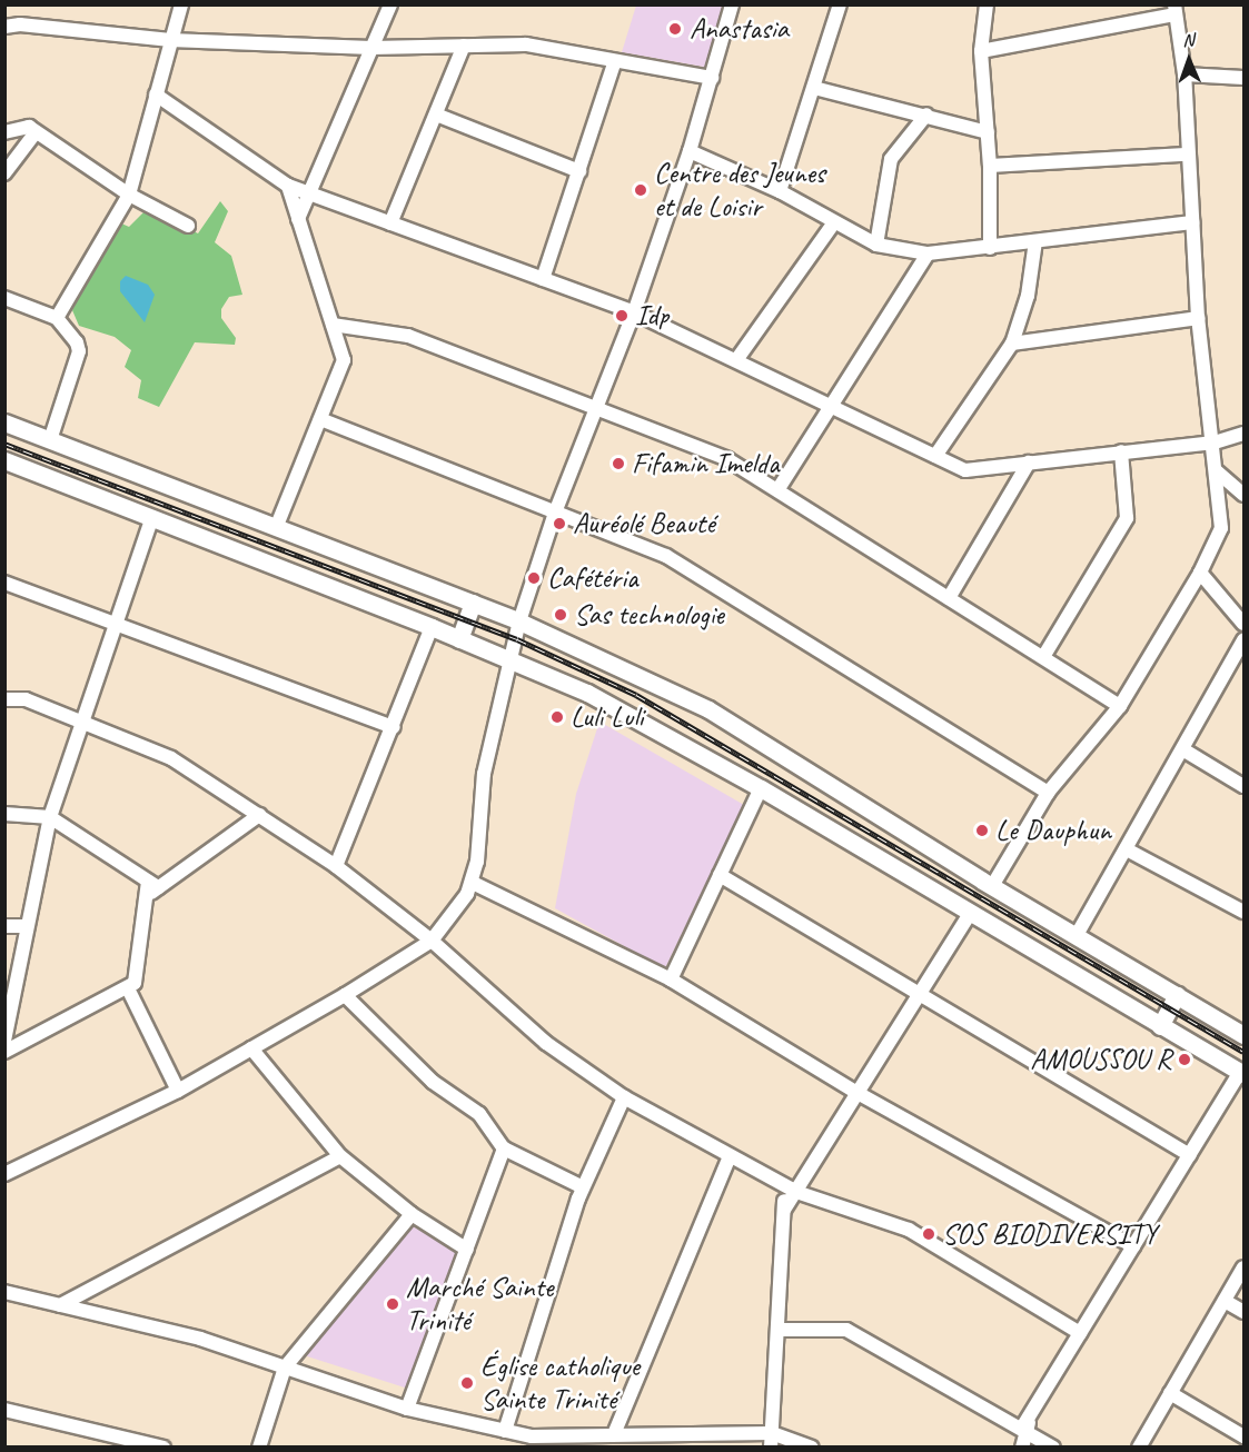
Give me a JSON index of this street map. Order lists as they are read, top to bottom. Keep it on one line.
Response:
{"places":["Anastasia","Centre des Jeunes et de Loisir","Idp","Fifamin Imelda","Auréolé Beauté","Cafétéria","Sas technologie","Luli Luli","Le Dauphun","AMOUSSOU R","SOS BIODIVERSITY","Marché Sainte Trinité","Église catholique Sainte Trinité"],"north":"top"}
